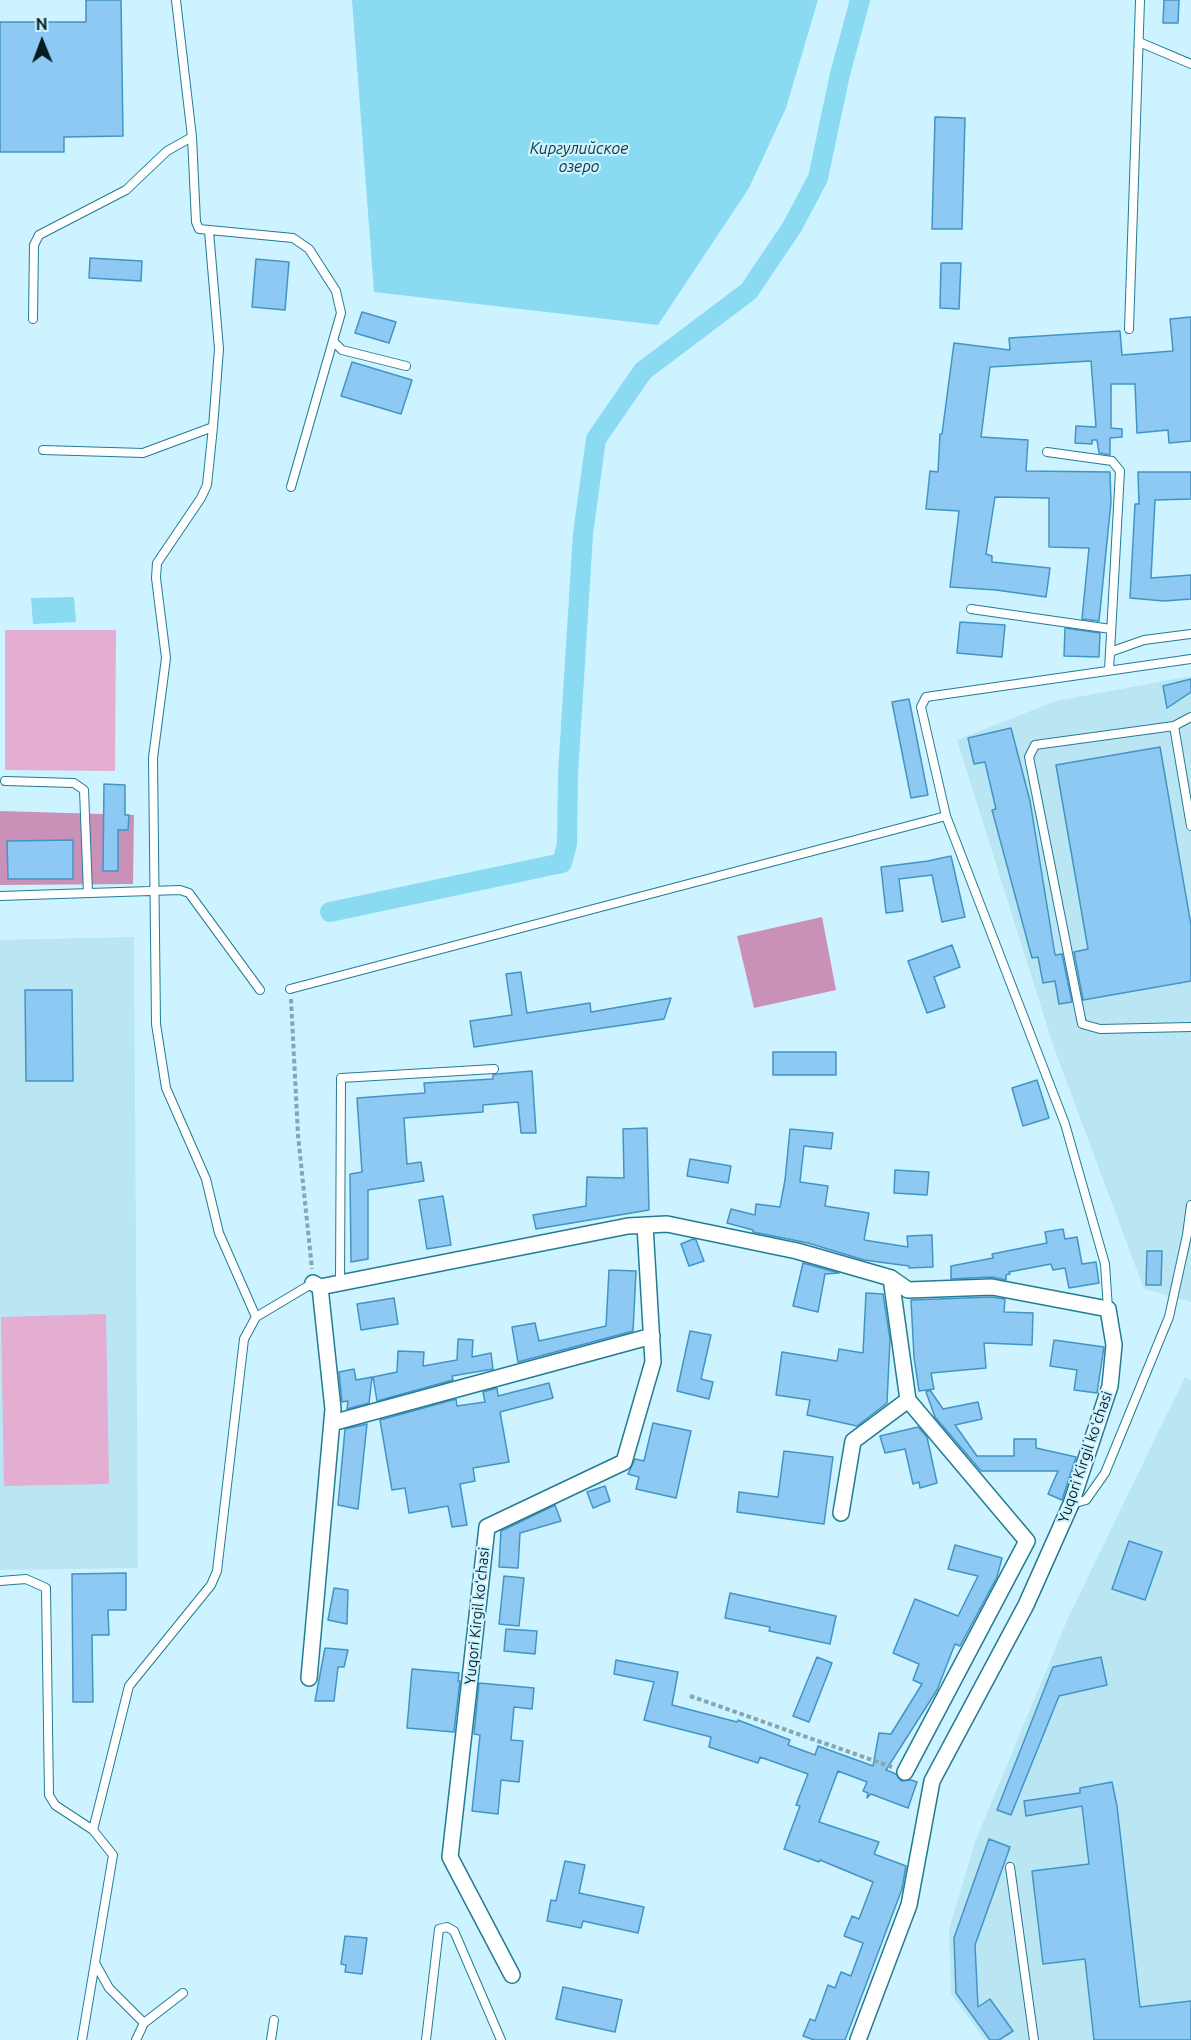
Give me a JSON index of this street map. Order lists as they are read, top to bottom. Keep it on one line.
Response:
{"streets":{"street":["Yuqori Kirgil koʻchasi"]},"water":["Киргулийское озеро"],"north":"top"}
